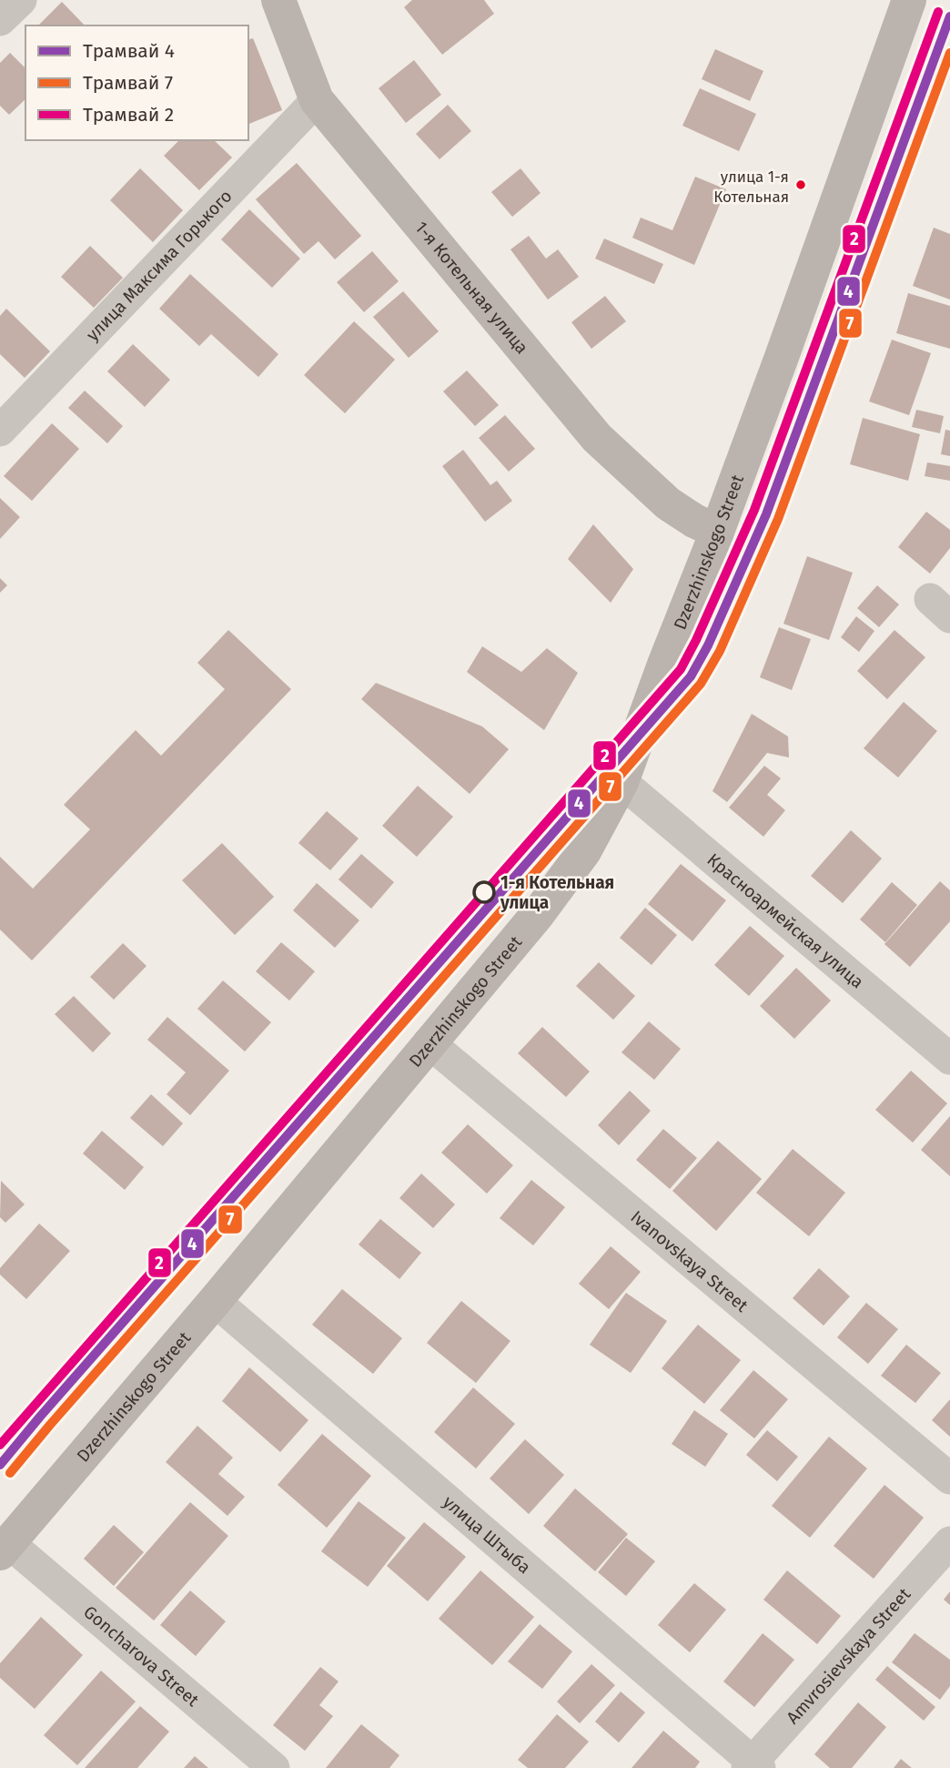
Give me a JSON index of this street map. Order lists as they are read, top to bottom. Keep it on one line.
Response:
{"streets":{"main road":["1-я Котельная улица","Dzerzhinskogo Street"],"street":["улица Максима Горького","Красноармейская улица","Ivanovskaya Street","улица Штыба","Goncharova Street","Amvrosievskaya Street"]},"crossings":[["улица Максима Горького","1-я Котельная улица"],["1-я Котельная улица","Dzerzhinskogo Street"],["Dzerzhinskogo Street","Красноармейская улица"],["Dzerzhinskogo Street","Ivanovskaya Street"],["Dzerzhinskogo Street","улица Штыба"],["Dzerzhinskogo Street","Goncharova Street"],["улица Штыба","Amvrosievskaya Street"]],"places":["улица 1-я Котельная","1-я Котельная улица"],"lines":["tram line 2","tram line 4","tram line 7"],"legend":["Трамвай 4","Трамвай 7","Трамвай 2"]}
